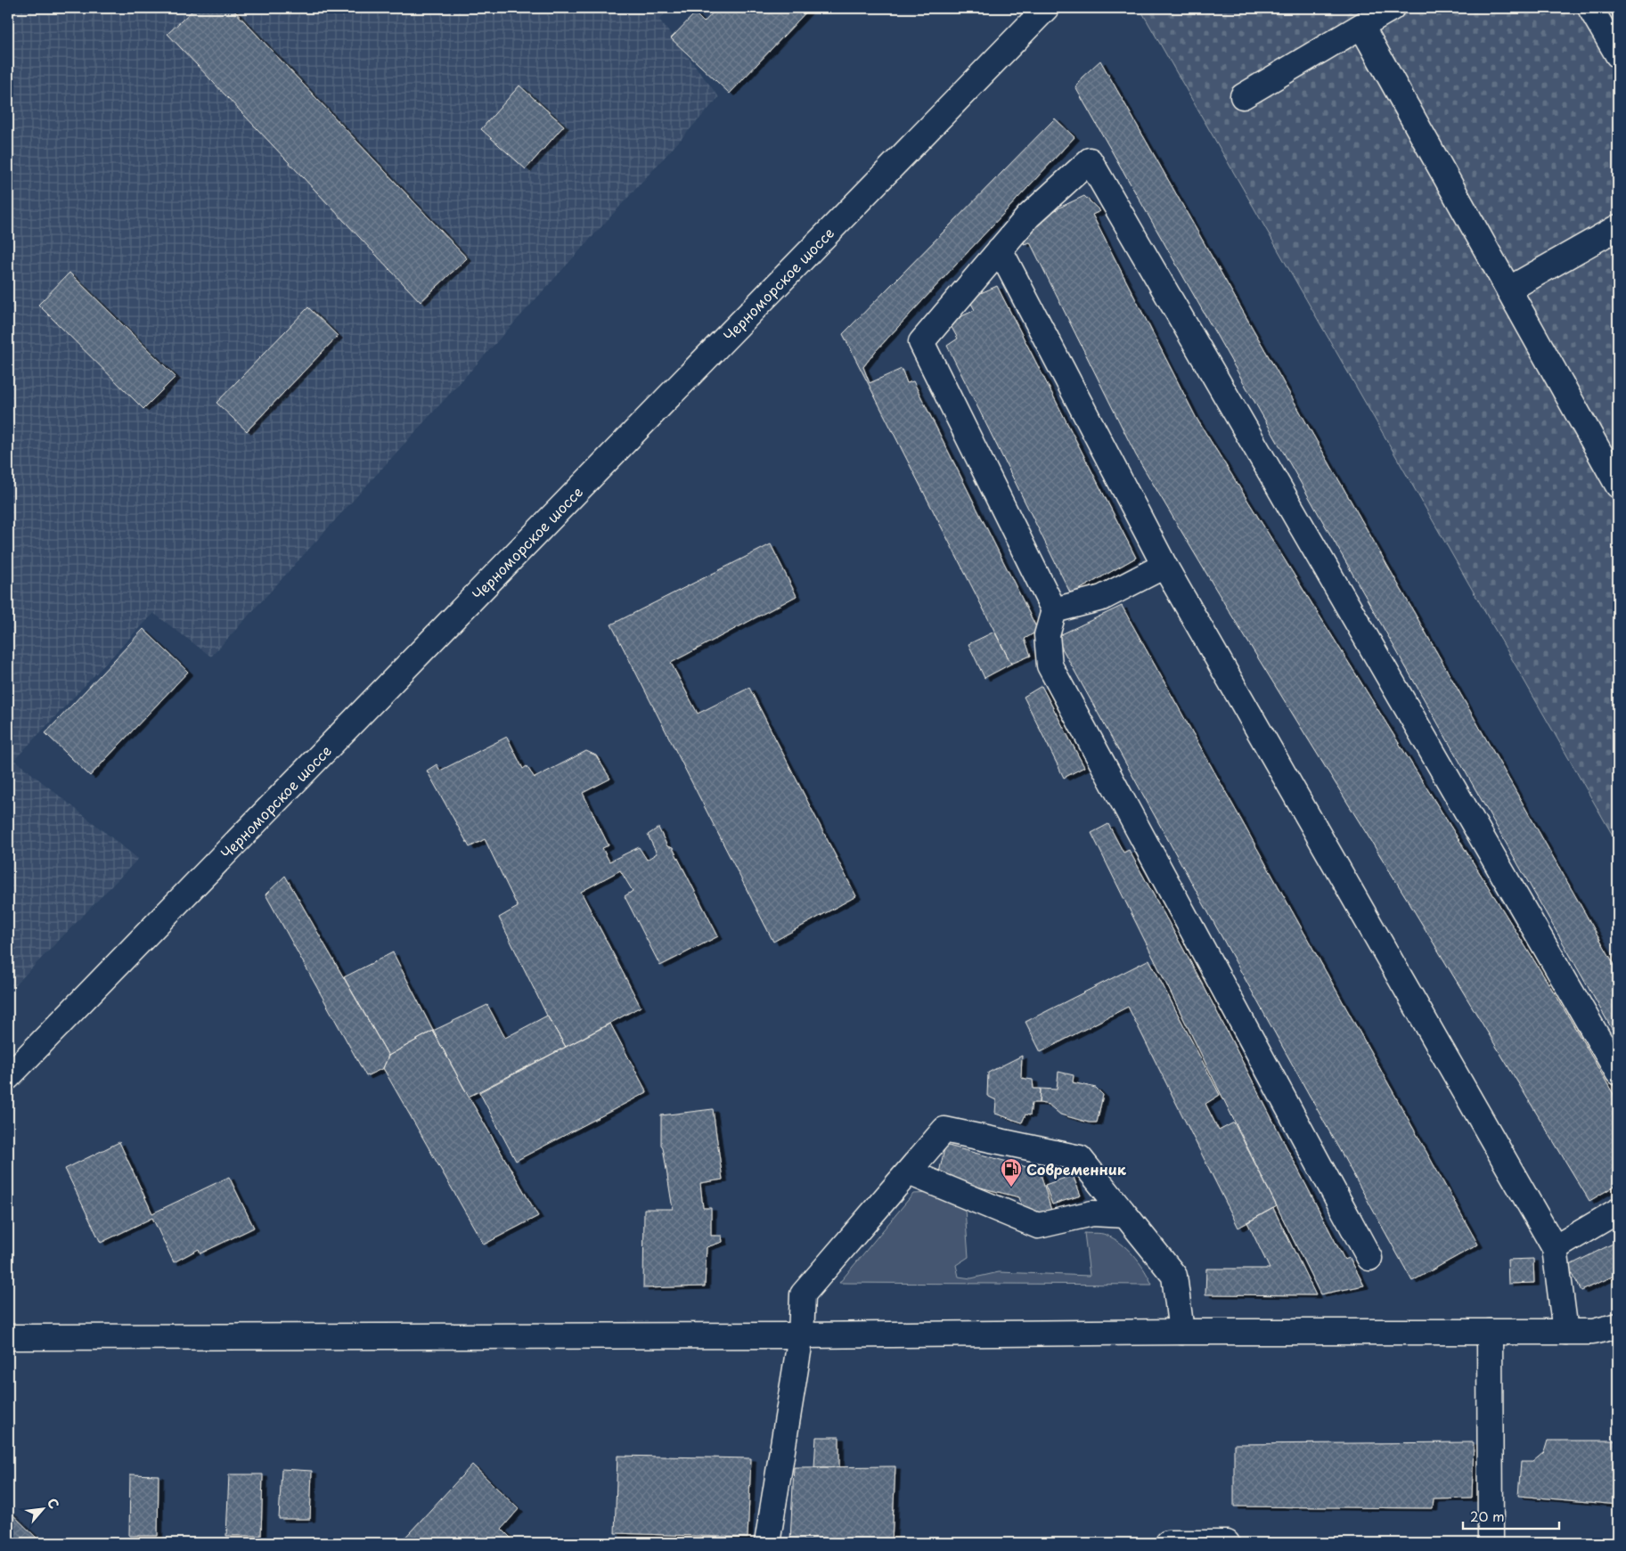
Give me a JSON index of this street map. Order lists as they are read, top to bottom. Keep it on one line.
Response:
{"streets":{"main road":["Черноморское шоссе"]},"places":{"fuel station":["Современник"]},"scale_bar":"20 m","north":"top right"}
